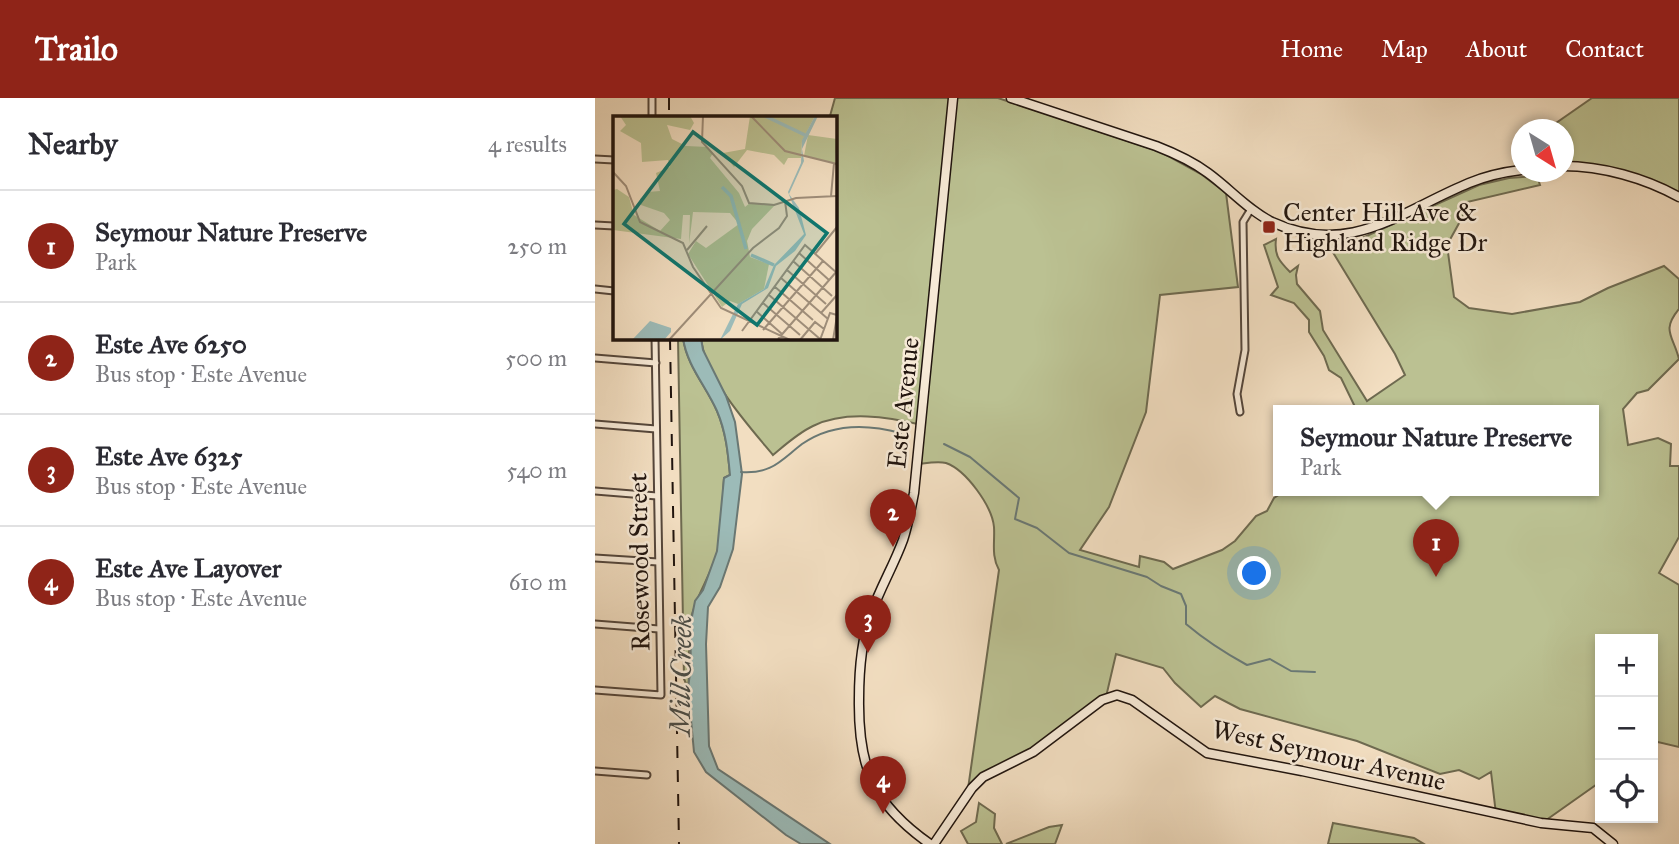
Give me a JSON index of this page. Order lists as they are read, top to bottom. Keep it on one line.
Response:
{"streets":{"street":["Este Avenue","Rosewood Street","West Seymour Avenue"]},"crossings":[["Este Avenue","West Seymour Avenue"]],"water":["Mill Creek"],"places":{"transit":["Center Hill Ave & Highland Ridge Dr"]},"north":"bottom right","page":{"header":"Trailo","nav":["Home","Map","About","Contact"],"heading":["Nearby","4 results"],"list":[{"mark":"1","name":"Seymour Nature Preserve","note":"Park","value":"250 m"},{"mark":"2","name":"Este Ave 6250","note":"Bus stop · Este Avenue","value":"500 m"},{"mark":"3","name":"Este Ave 6325","note":"Bus stop · Este Avenue","value":"540 m"},{"mark":"4","name":"Este Ave Layover","note":"Bus stop · Este Avenue","value":"610 m"}],"popup":["Seymour Nature Preserve","Park"],"pins":["2","1","3","4"],"map_buttons":["+","−"]}}
